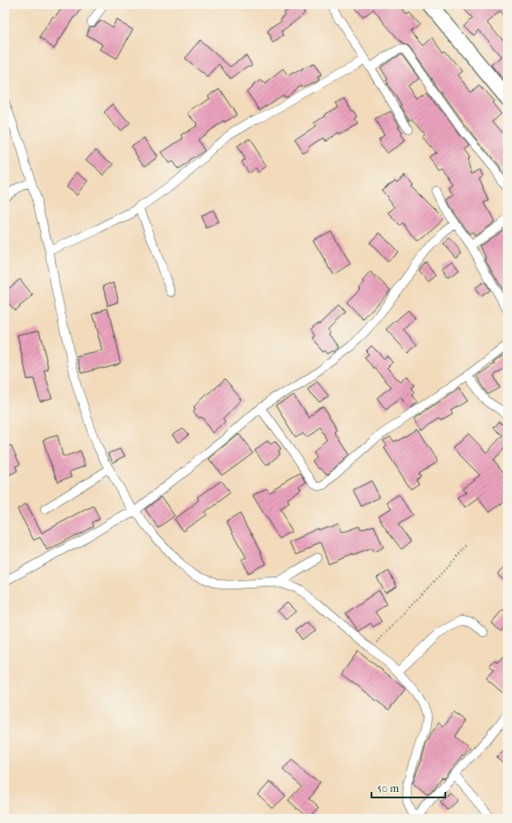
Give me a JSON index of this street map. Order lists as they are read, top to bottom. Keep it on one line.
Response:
{"scale_bar":"50 m"}
